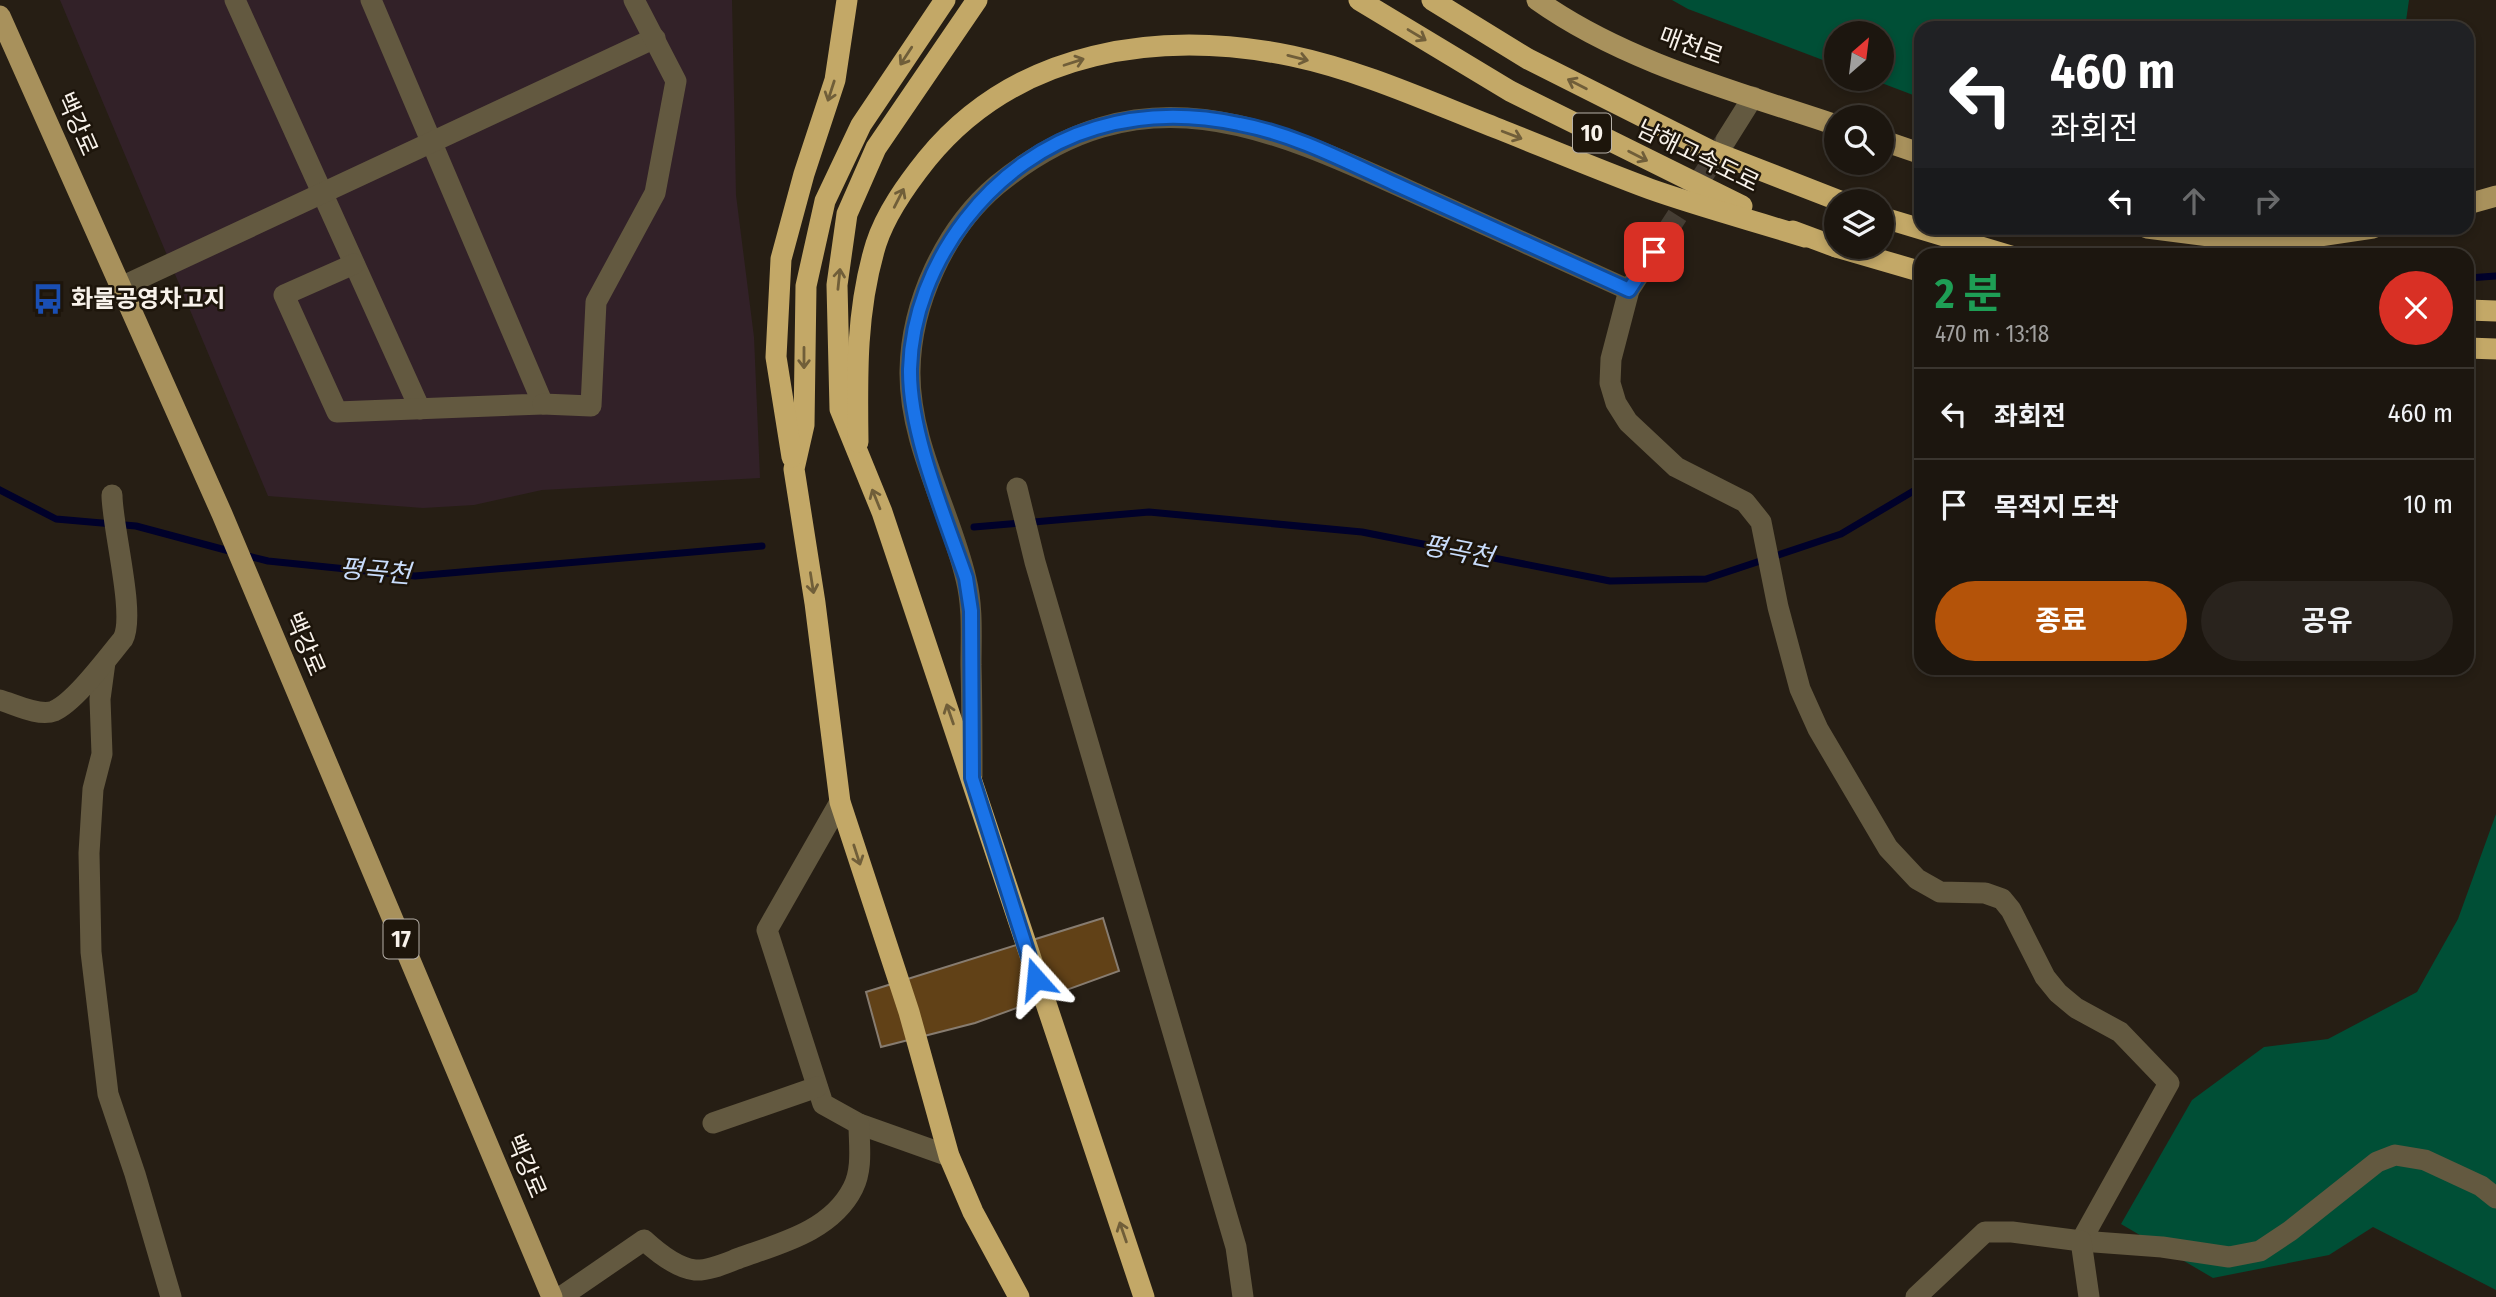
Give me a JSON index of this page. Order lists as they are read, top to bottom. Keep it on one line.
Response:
{"streets":{"highway":["10","남해고속도로"],"main road":["매천로","백강로","17"]},"water":["평곡천"],"places":{"bus stop":["화물공영차고지"]},"north":"top right","page":{"turn":["460 m","좌회전"],"heading":["2 분","470 m · 13:18"],"list":[{"name":"좌회전","value":"460 m"},{"name":"목적지 도착","value":"10 m"}],"buttons":["종료","공유"]}}
